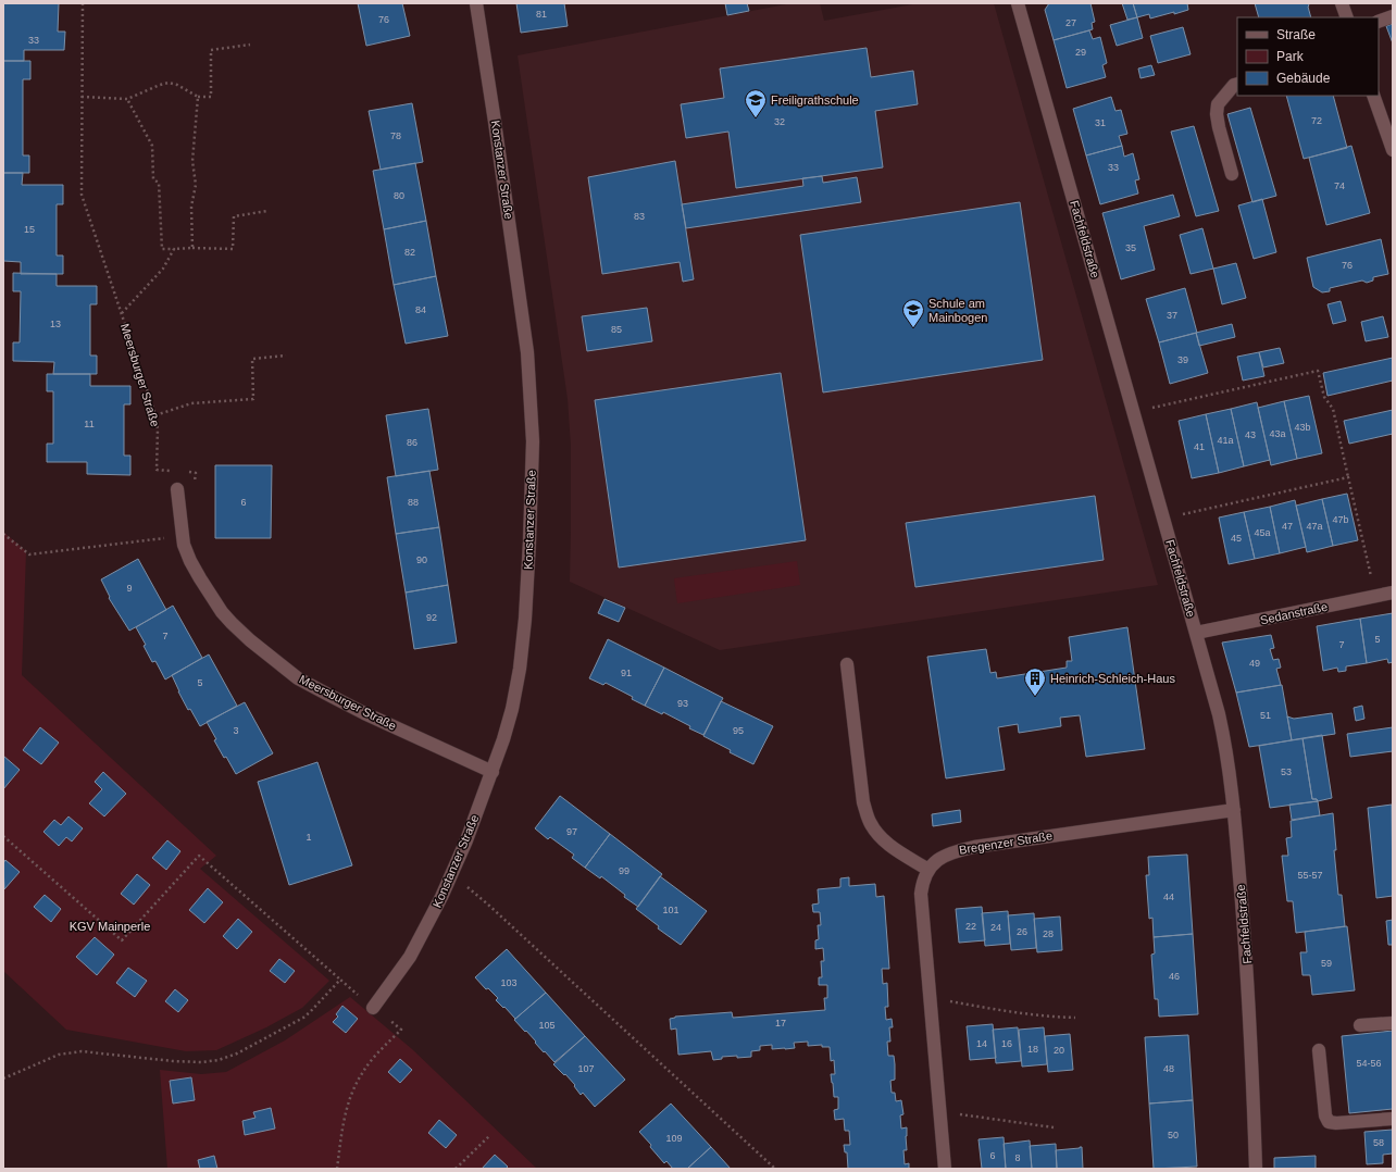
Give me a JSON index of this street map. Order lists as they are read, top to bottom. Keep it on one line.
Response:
{"streets":{"street":["Konstanzer Straße","Fachfeldstraße","Meersburger Straße","Sedanstraße","Bregenzer Straße"]},"crossings":[["Konstanzer Straße","Meersburger Straße"],["Fachfeldstraße","Sedanstraße"],["Fachfeldstraße","Bregenzer Straße"]],"parks":["KGV Mainperle"],"places":{"school or university":["Freiligrathschule","Schule am Mainbogen"],"building":["Heinrich-Schleich-Haus"]},"house_numbers":["81","76","27","33","29","72","32","31","78","33","74","80","83","15","35","82","76","84","37","13","85","39","11","43b","43a","43","41a","86","41","6","88","47b","47","47a","45a","45","90","9","92","7","5","7","49","91","5","93","51","3","95","53","97","1","99","55-57","44","101","22","24","26","28","59","46","103","17","105","14","16","18","20","54-56","107","48","50","109","58","6","8"],"legend":["Straße","Park","Gebäude"]}
